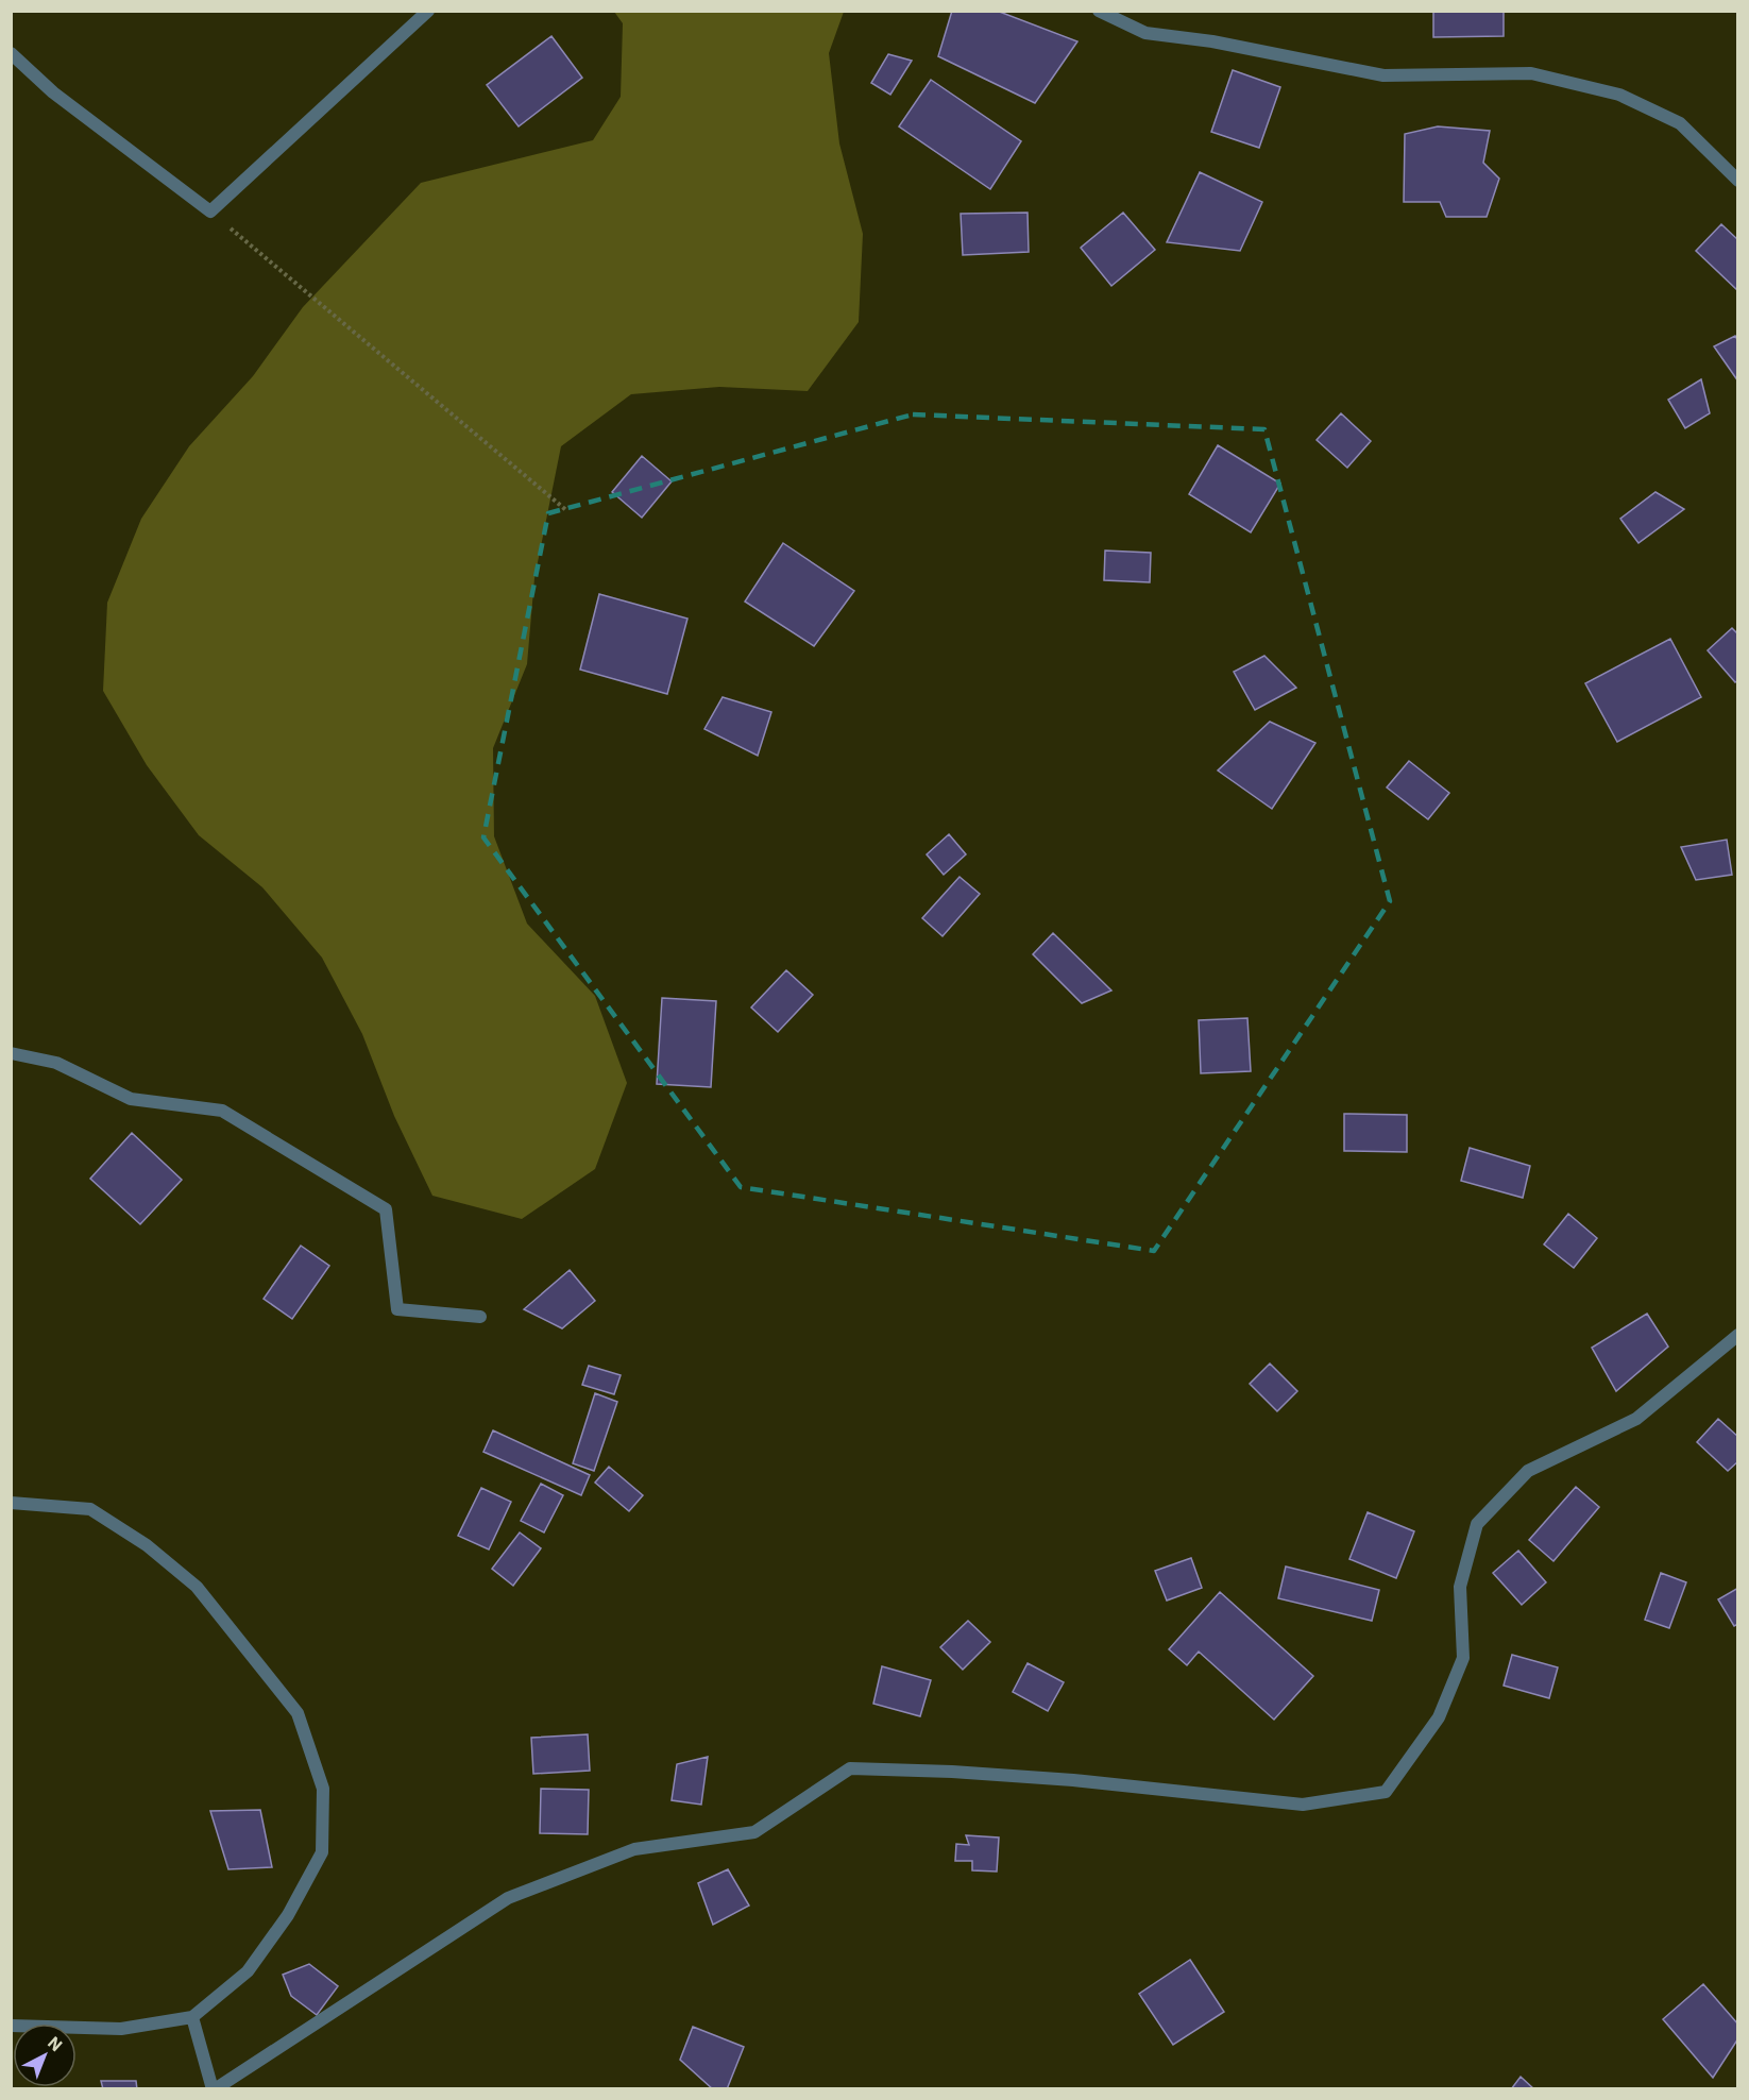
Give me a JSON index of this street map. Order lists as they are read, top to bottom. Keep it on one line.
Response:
{"north":"top right"}
